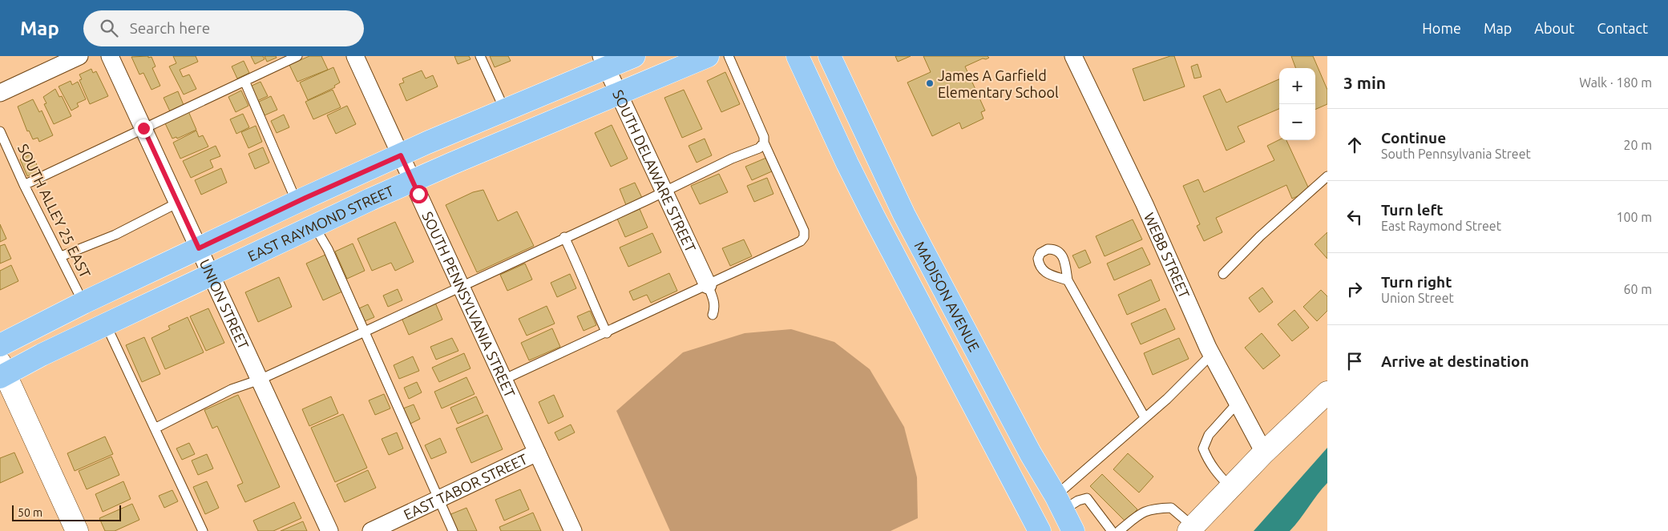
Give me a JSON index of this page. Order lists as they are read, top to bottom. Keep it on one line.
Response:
{"streets":{"main road":["EAST RAYMOND STREET","MADISON AVENUE"],"street":["SOUTH DELAWARE STREET","WEBB STREET","UNION STREET","SOUTH PENNSYLVANIA STREET","EAST TABOR STREET"],"lane":["SOUTH ALLEY 25 EAST"]},"crossings":[["SOUTH DELAWARE STREET","EAST RAYMOND STREET"],["SOUTH ALLEY 25 EAST","EAST RAYMOND STREET"],["EAST RAYMOND STREET","UNION STREET"],["EAST RAYMOND STREET","SOUTH PENNSYLVANIA STREET"],["SOUTH PENNSYLVANIA STREET","EAST TABOR STREET"]],"places":["James A Garfield Elementary School"],"scale_bar":"50 m","page":{"header":"Map","search":"Search here","nav":["Home","Map","About","Contact"],"heading":["3 min","Walk · 180 m"],"map_buttons":["+","−"],"list":[["Continue","South Pennsylvania Street","20 m"],["Turn left","East Raymond Street","100 m"],["Turn right","Union Street","60 m"],"Arrive at destination"],"scale":"50 m"}}
